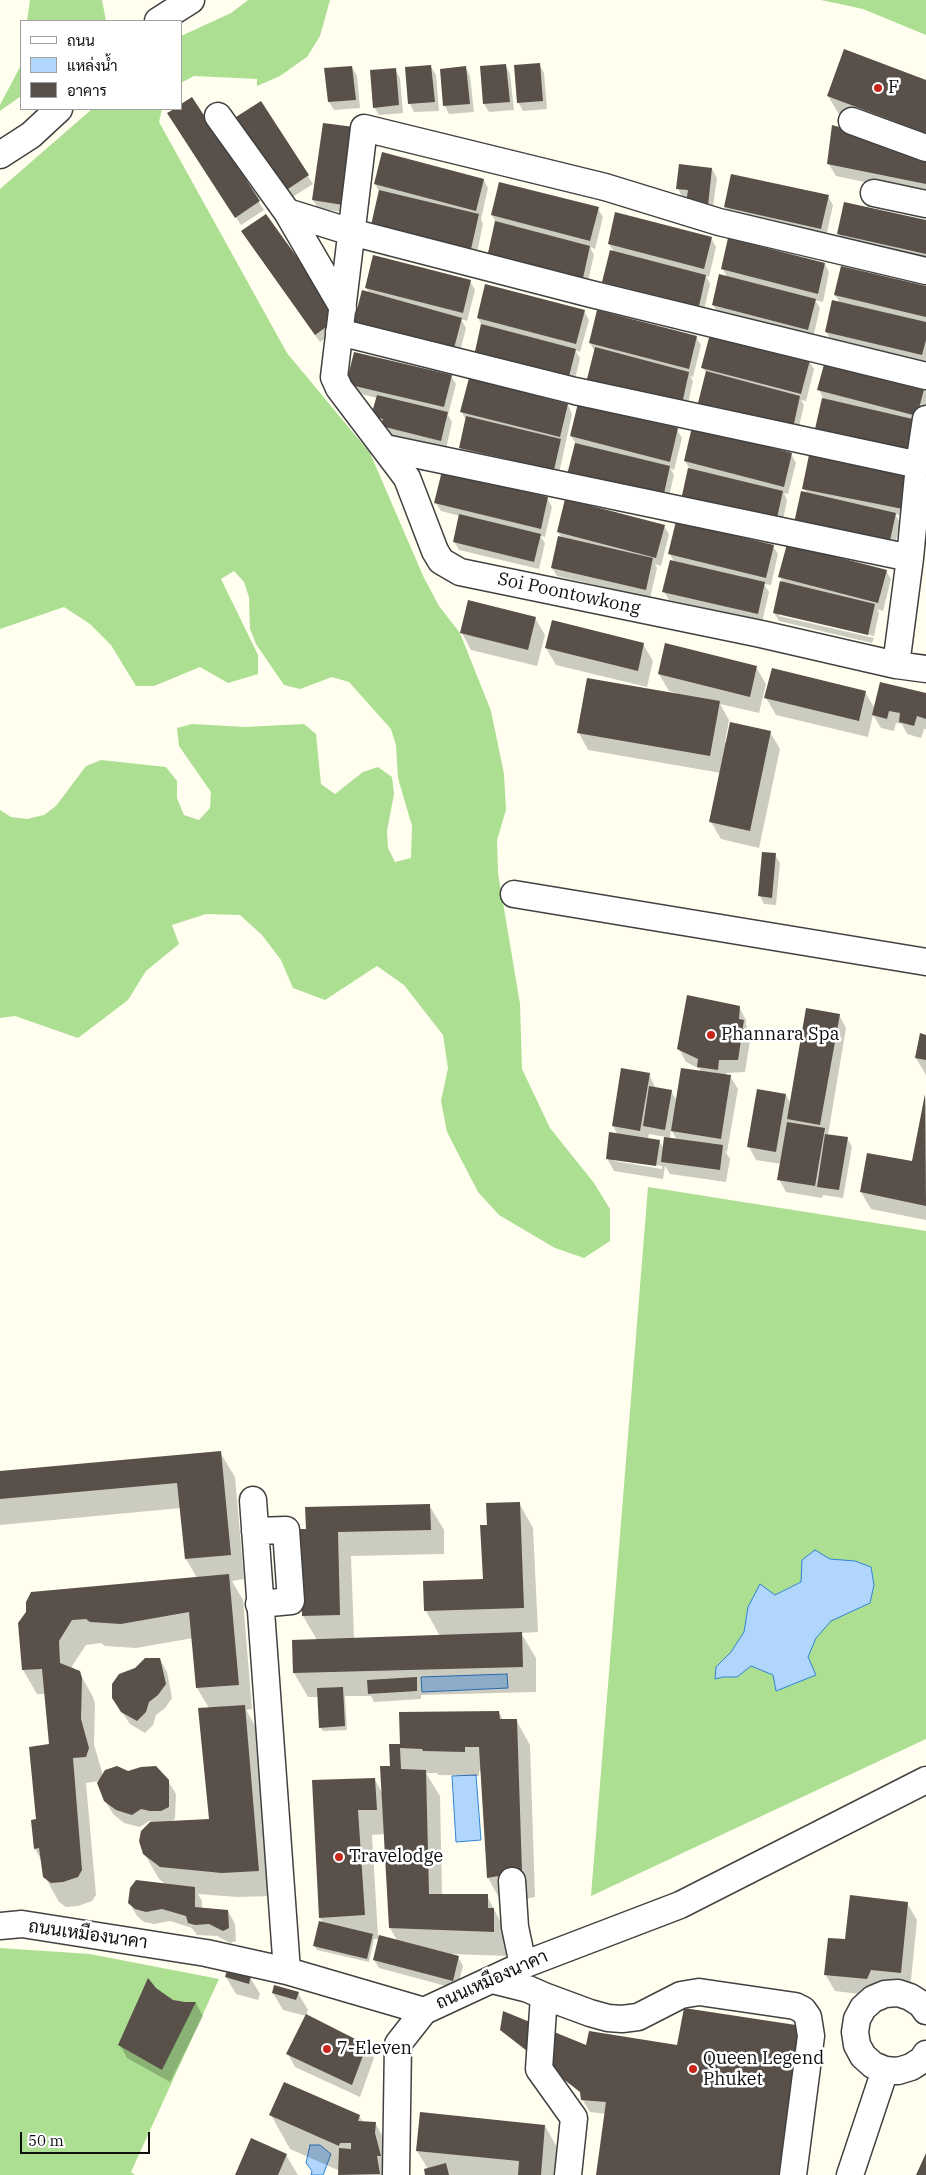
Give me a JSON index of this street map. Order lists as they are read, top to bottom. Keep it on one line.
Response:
{"streets":{"street":["Soi Poontowkong","ถนนเหมืองนาคา"]},"places":["F","Phannara Spa","Travelodge","7-Eleven","Queen Legend Phuket"],"legend":["ถนน","แหล่งน้ำ","อาคาร"],"scale_bar":"50 m"}
